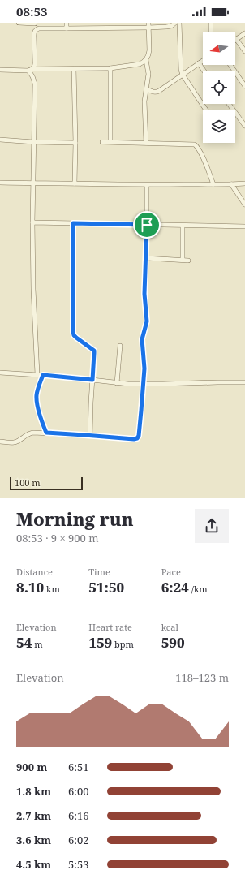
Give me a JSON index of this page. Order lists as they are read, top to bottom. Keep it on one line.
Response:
{"scale_bar":"100 m","north":"left","page":{"status":"08:53","scale":"100 m","heading":["Morning run","08:53 · 9 × 900 m"],"stats":[["Distance","8.10 km"],["Time","51:50"],["Pace","6:24 /km"],["Elevation","54 m"],["Heart rate","159 bpm"],["kcal","590"]],"chart":["Elevation","118–123 m"],"list":[{"name":"900 m","note":"6:51"},{"name":"1.8 km","note":"6:00"},{"name":"2.7 km","note":"6:16"},{"name":"3.6 km","note":"6:02"},{"name":"4.5 km","note":"5:53"}]}}
